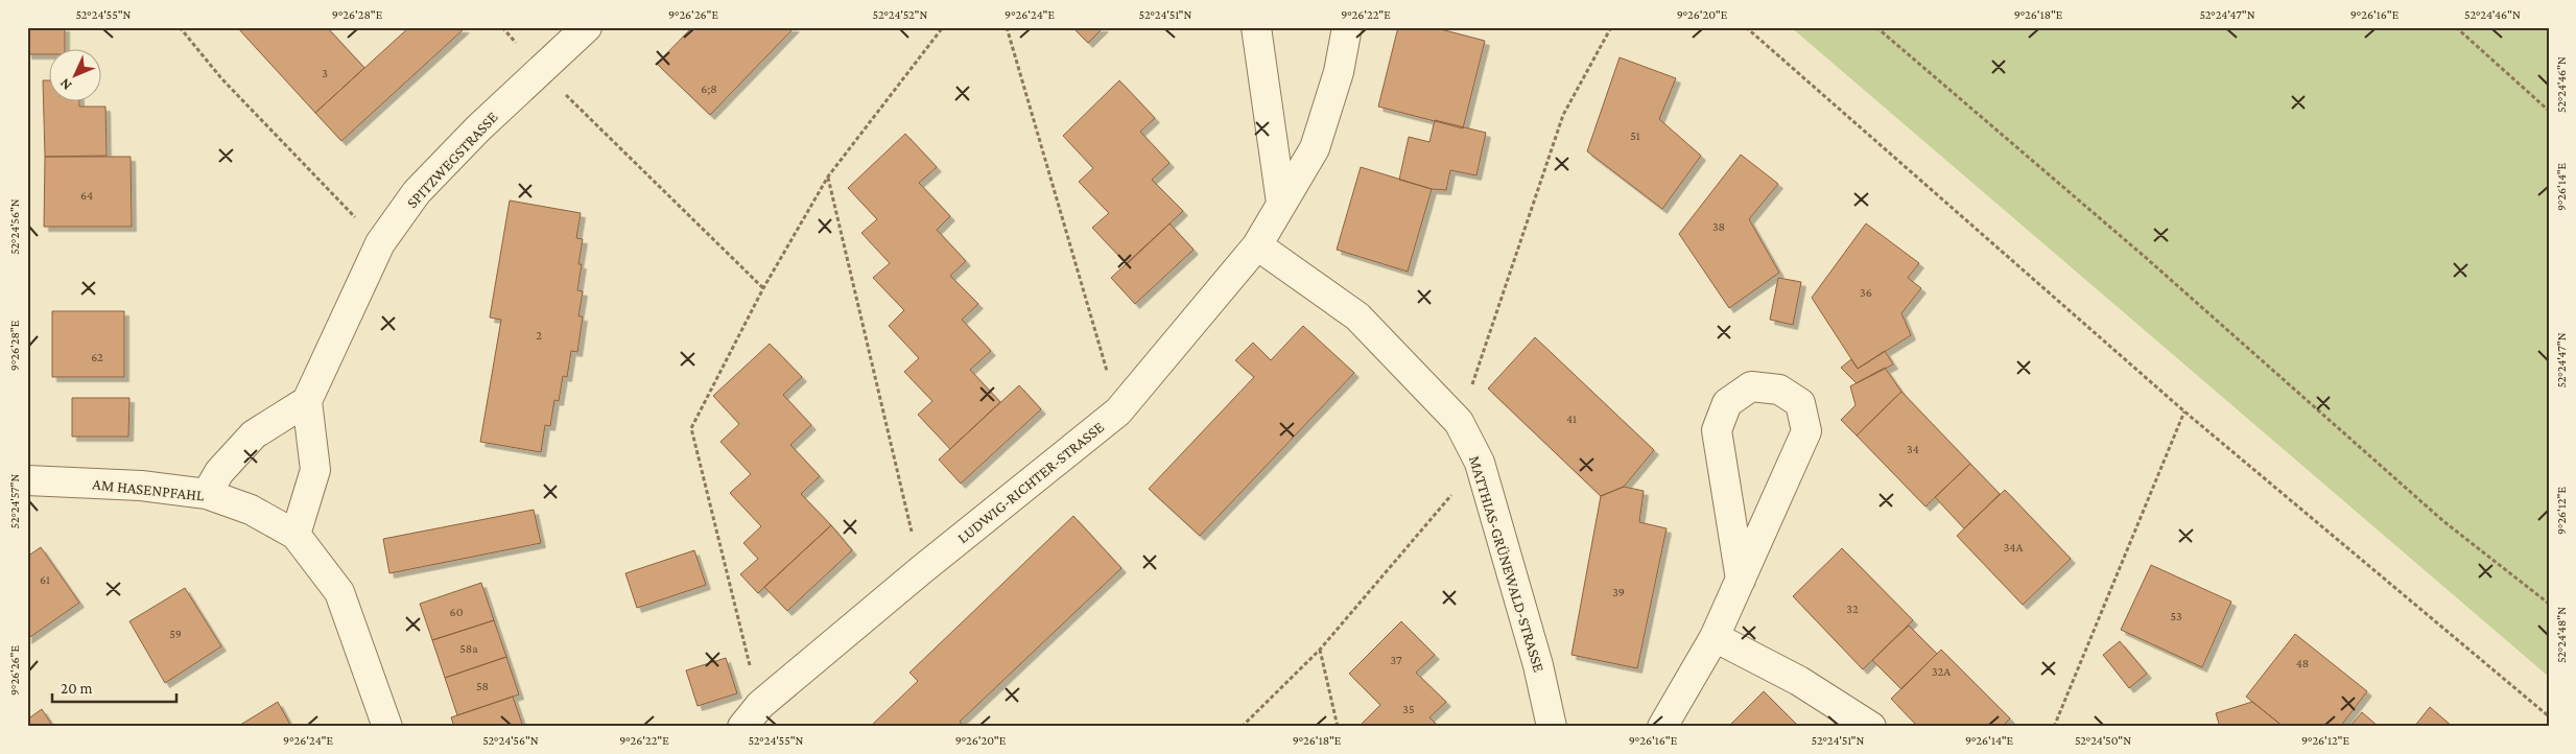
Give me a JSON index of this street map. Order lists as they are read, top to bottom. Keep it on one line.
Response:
{"streets":{"street":["SPITZWEGSTRASSE","LUDWIG-RICHTER-STRASSE","AM HASENPFAHL","MATTHIAS-GRÜNEWALD-STRASSE"]},"crossings":[["LUDWIG-RICHTER-STRASSE","MATTHIAS-GRÜNEWALD-STRASSE"]],"house_numbers":["3","6;8","51","64","38","36","2","62","41","34","34A","61","39","32","60","53","59","58a","37","48","32A","58","35"],"scale_bar":"20 m","north":"bottom left","coordinates":["52°24'55\"N","9°26'28\"E","9°26'26\"E","52°24'52\"N","9°26'24\"E","52°24'51\"N","9°26'22\"E","9°26'20\"E","9°26'18\"E","52°24'47\"N","9°26'16\"E","52°24'46\"N","9°26'14\"E","52°24'56\"N","52°24'57\"N","9°26'12\"E","52°24'48\"N","52°24'50\"N"]}
